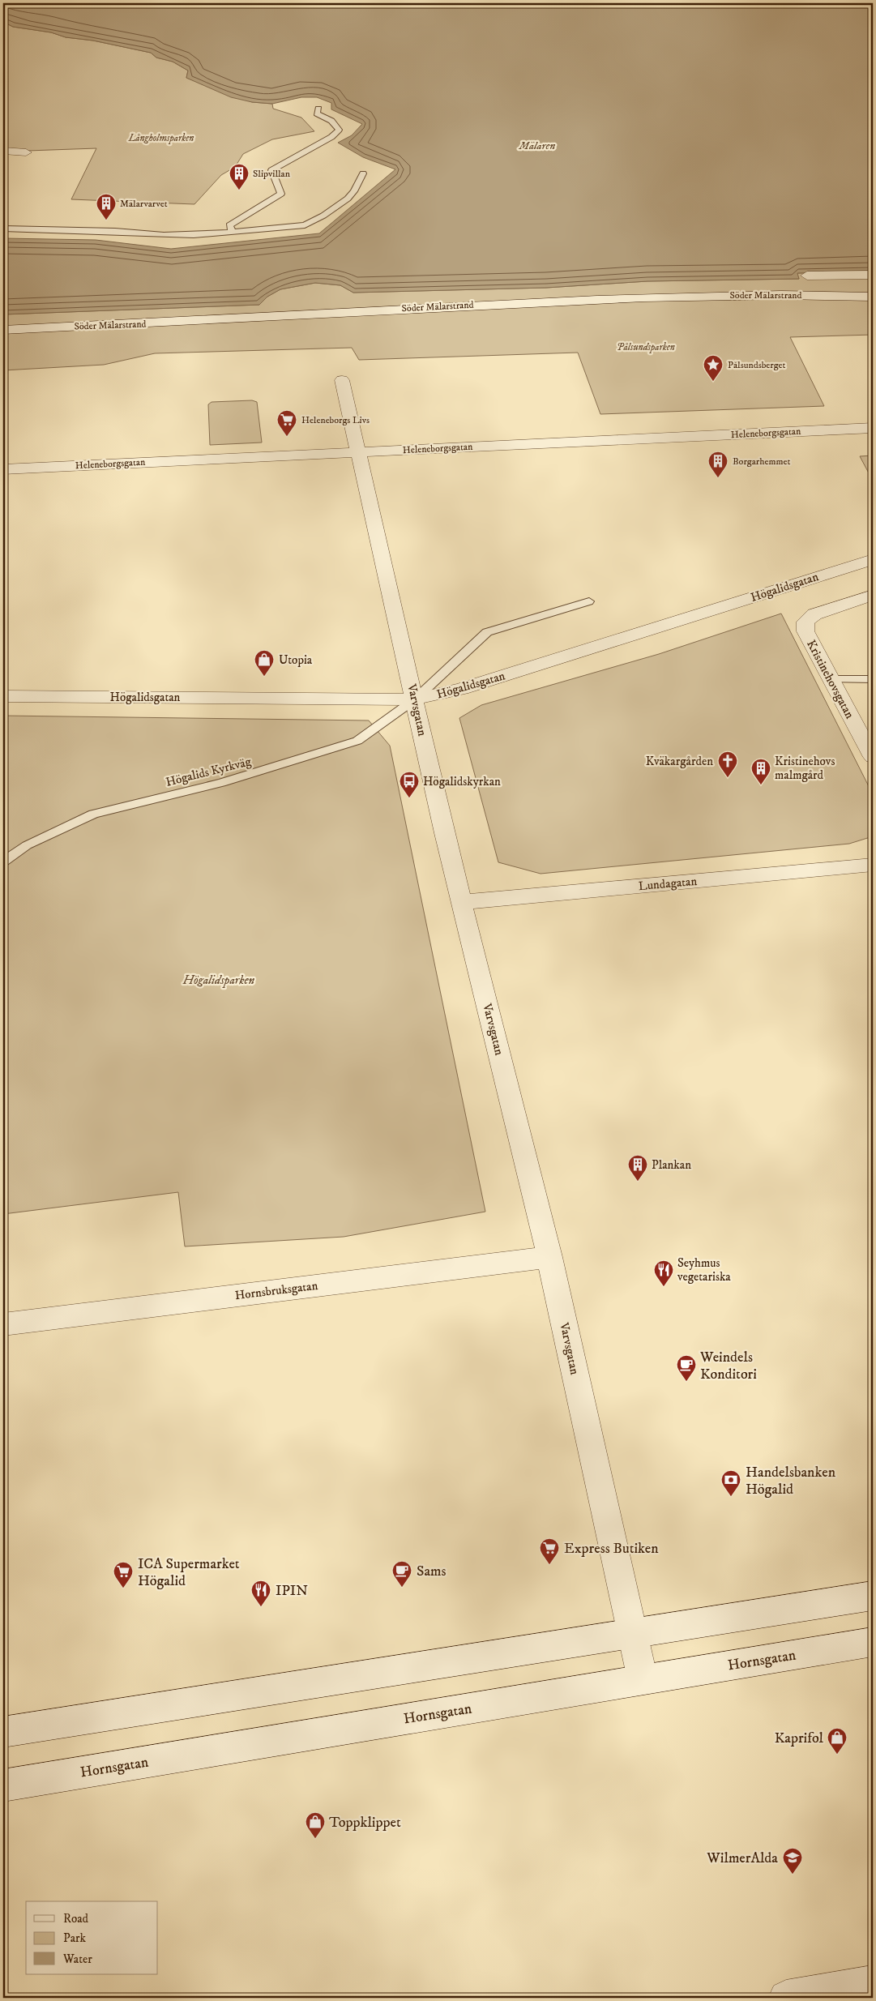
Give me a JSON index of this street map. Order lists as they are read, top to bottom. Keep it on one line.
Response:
{"streets":{"street":["Söder Mälarstrand","Heleneborgsgatan","Högalidsgatan","Kristinehovsgatan","Varvsgatan","Lundagatan","Hornsbruksgatan","Hornsgatan"],"lane":["Högalids Kyrkväg"]},"crossings":[["Heleneborgsgatan","Varvsgatan"],["Högalidsgatan","Varvsgatan"],["Högalidsgatan","Högalids Kyrkväg"],["Varvsgatan","Högalids Kyrkväg"],["Varvsgatan","Lundagatan"],["Varvsgatan","Hornsbruksgatan"],["Varvsgatan","Hornsgatan"]],"water":["Mälaren"],"parks":["Långholmsparken","Pålsundsparken","Högalidsparken"],"places":{"building":["Slipvillan","Mälarvarvet","Borgarhemmet","Kristinehovs malmgård","Plankan"],"place":["Pålsundsberget"],"supermarket":["Heleneborgs Livs","Express Butiken","ICA Supermarket Högalid"],"shop":["Utopia","Kaprifol","Toppklippet"],"church":["Kväkargården"],"bus stop":["Högalidskyrkan"],"restaurant":["Seyhmus vegetariska","IPIN"],"cafe":["Weindels Konditori","Sams"],"bank":["Handelsbanken Högalid"],"school or university":["WilmerAlda"]},"legend":["Road","Park","Water"]}
